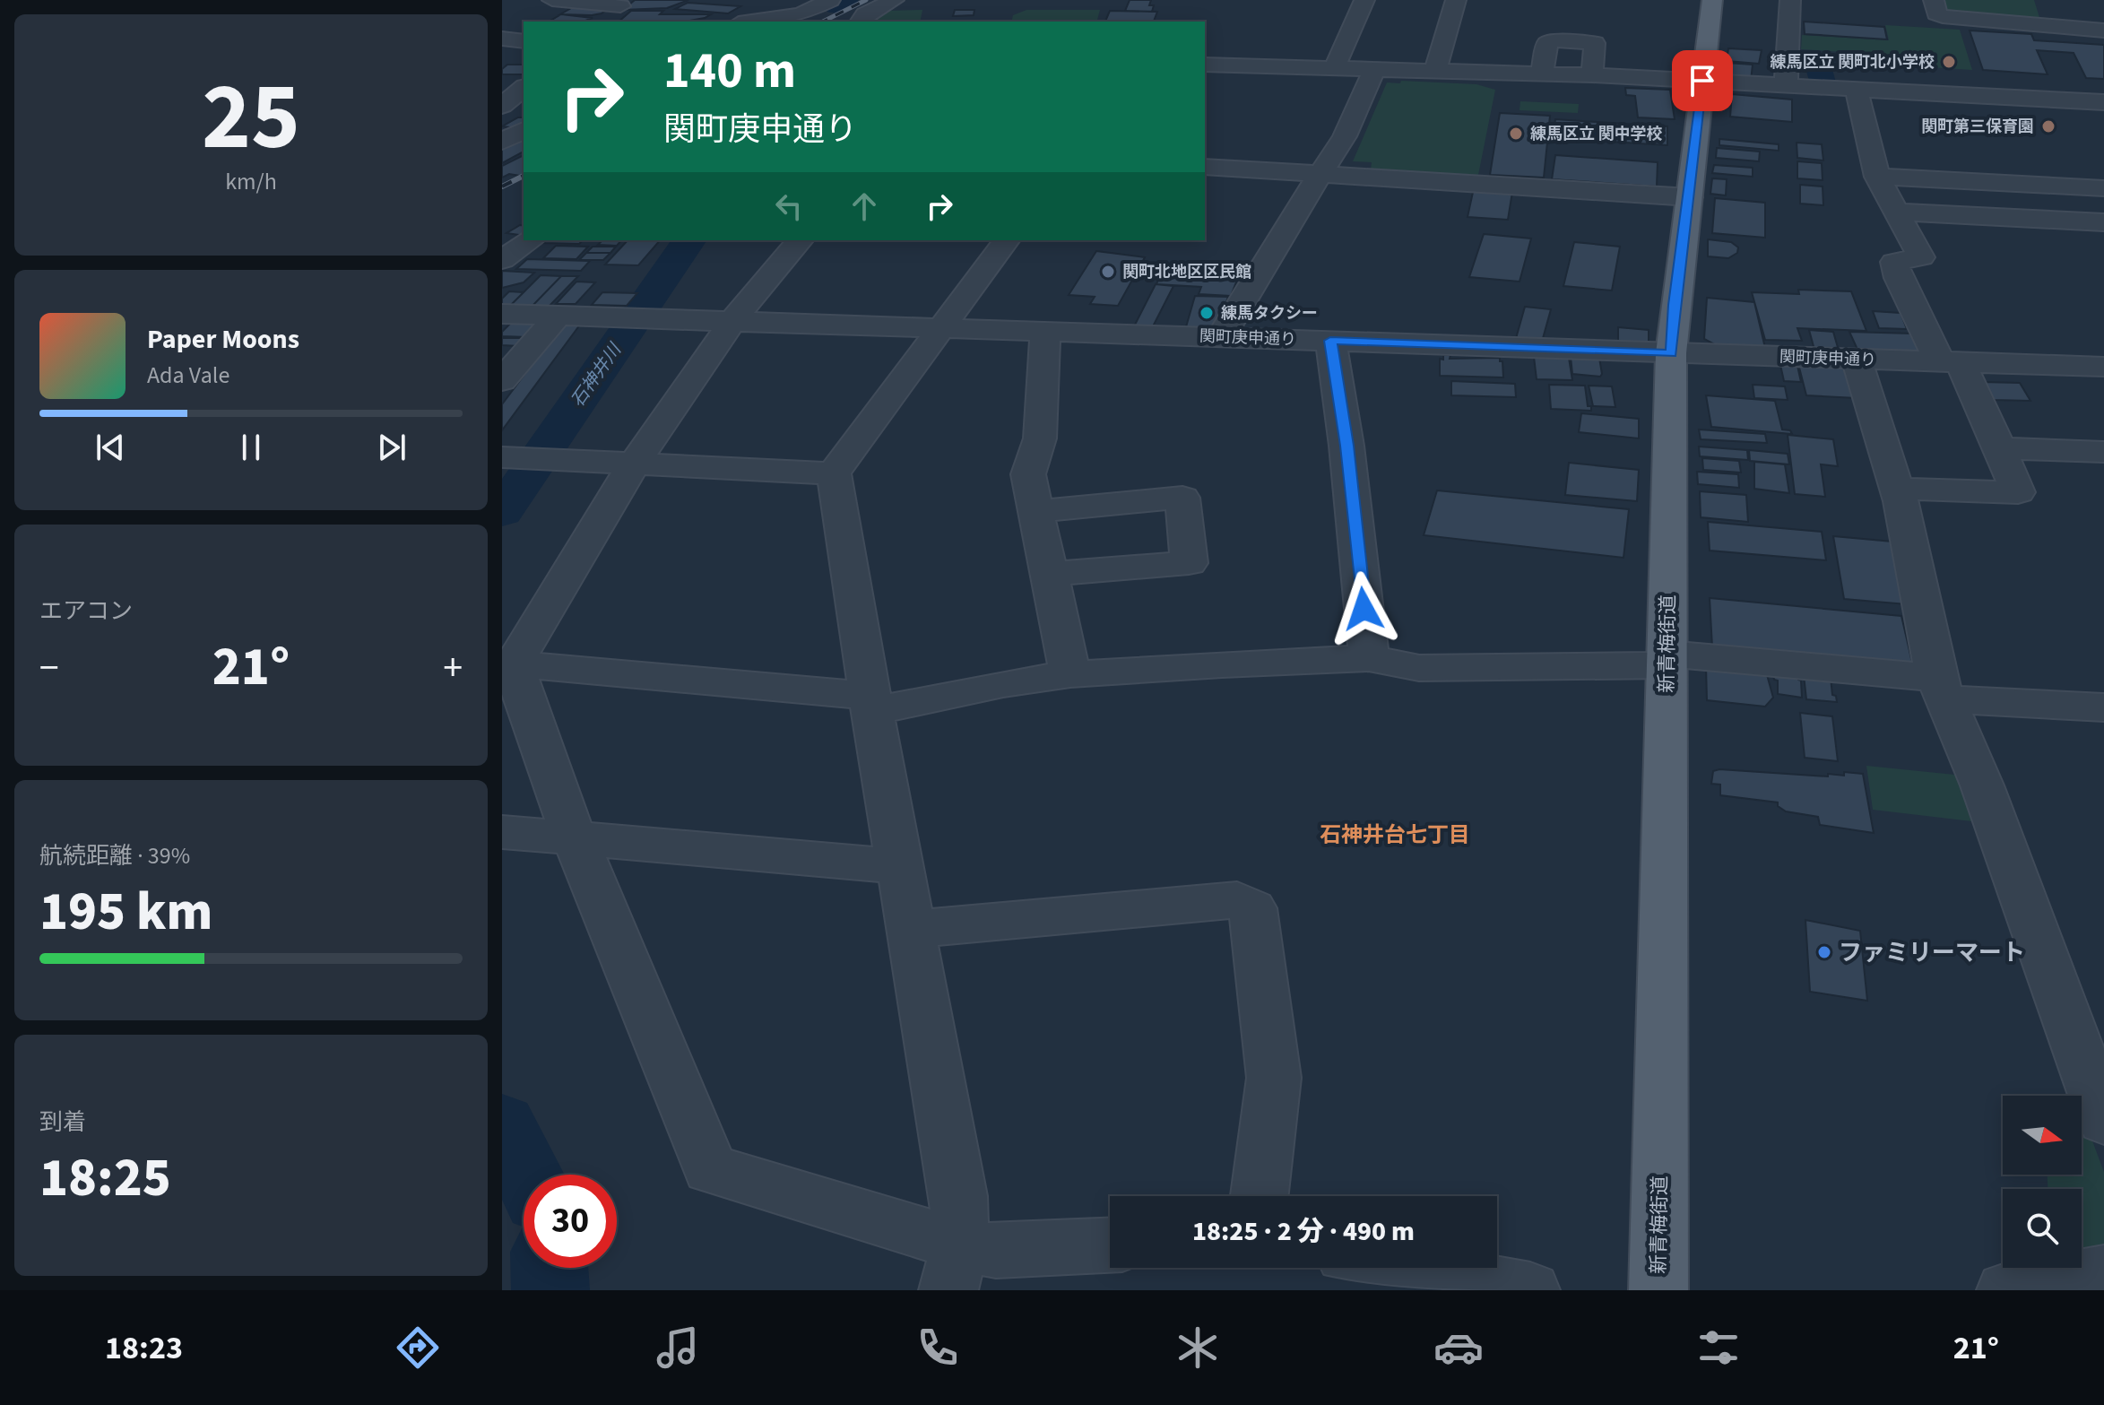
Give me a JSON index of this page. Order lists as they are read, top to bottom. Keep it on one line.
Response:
{"streets":{"main road":["新青梅街道"],"street":["関町庚申通り"]},"crossings":[["関町庚申通り","新青梅街道"]],"districts":["石神井台七丁目"],"water":["石神井川"],"places":["練馬区立 関町北小学校","関町第三保育園","練馬区立 関中学校","関町北地区区民館","練馬タクシー","ファミリーマート"],"north":"right","page":{"tile":[["25","km/h"],"エアコン",["航続距離 · 39%","195 km"],["到着","18:25"]],"turn":["140 m","関町庚申通り"],"song":["Paper Moons","Ada Vale"],"heat":["−","21°","+"],"limit":"30","trip":"18:25 · 2 分 · 490 m","tabs":["18:23","21°"]}}
